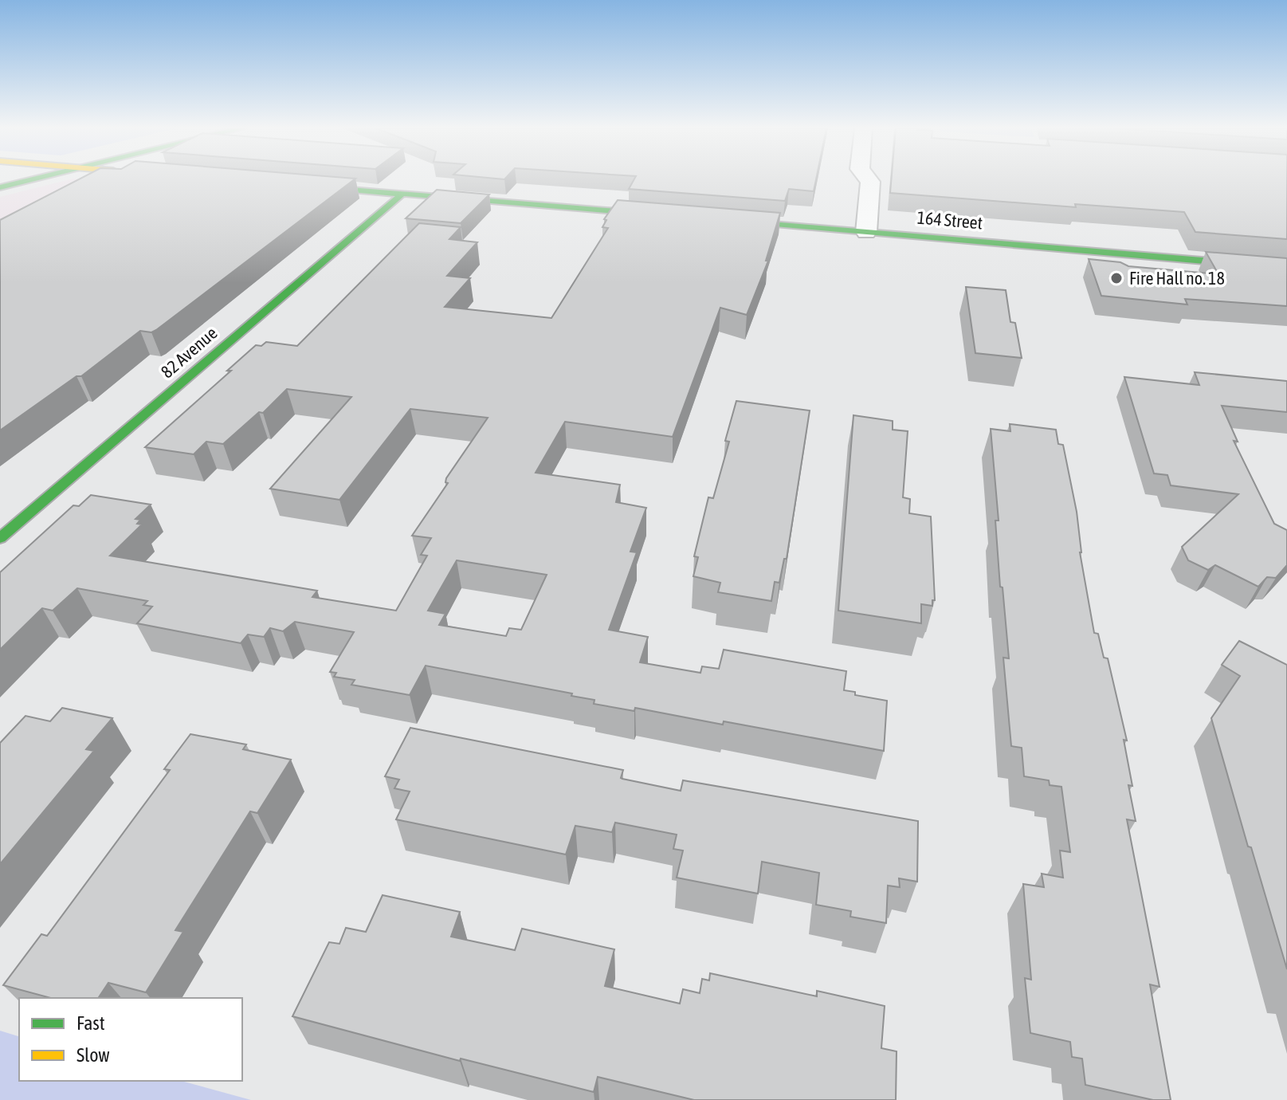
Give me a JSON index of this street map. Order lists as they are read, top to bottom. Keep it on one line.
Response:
{"streets":{"street":["164 Street","82 Avenue"]},"places":["Fire Hall no. 18"],"legend":["Fast","Slow"]}
